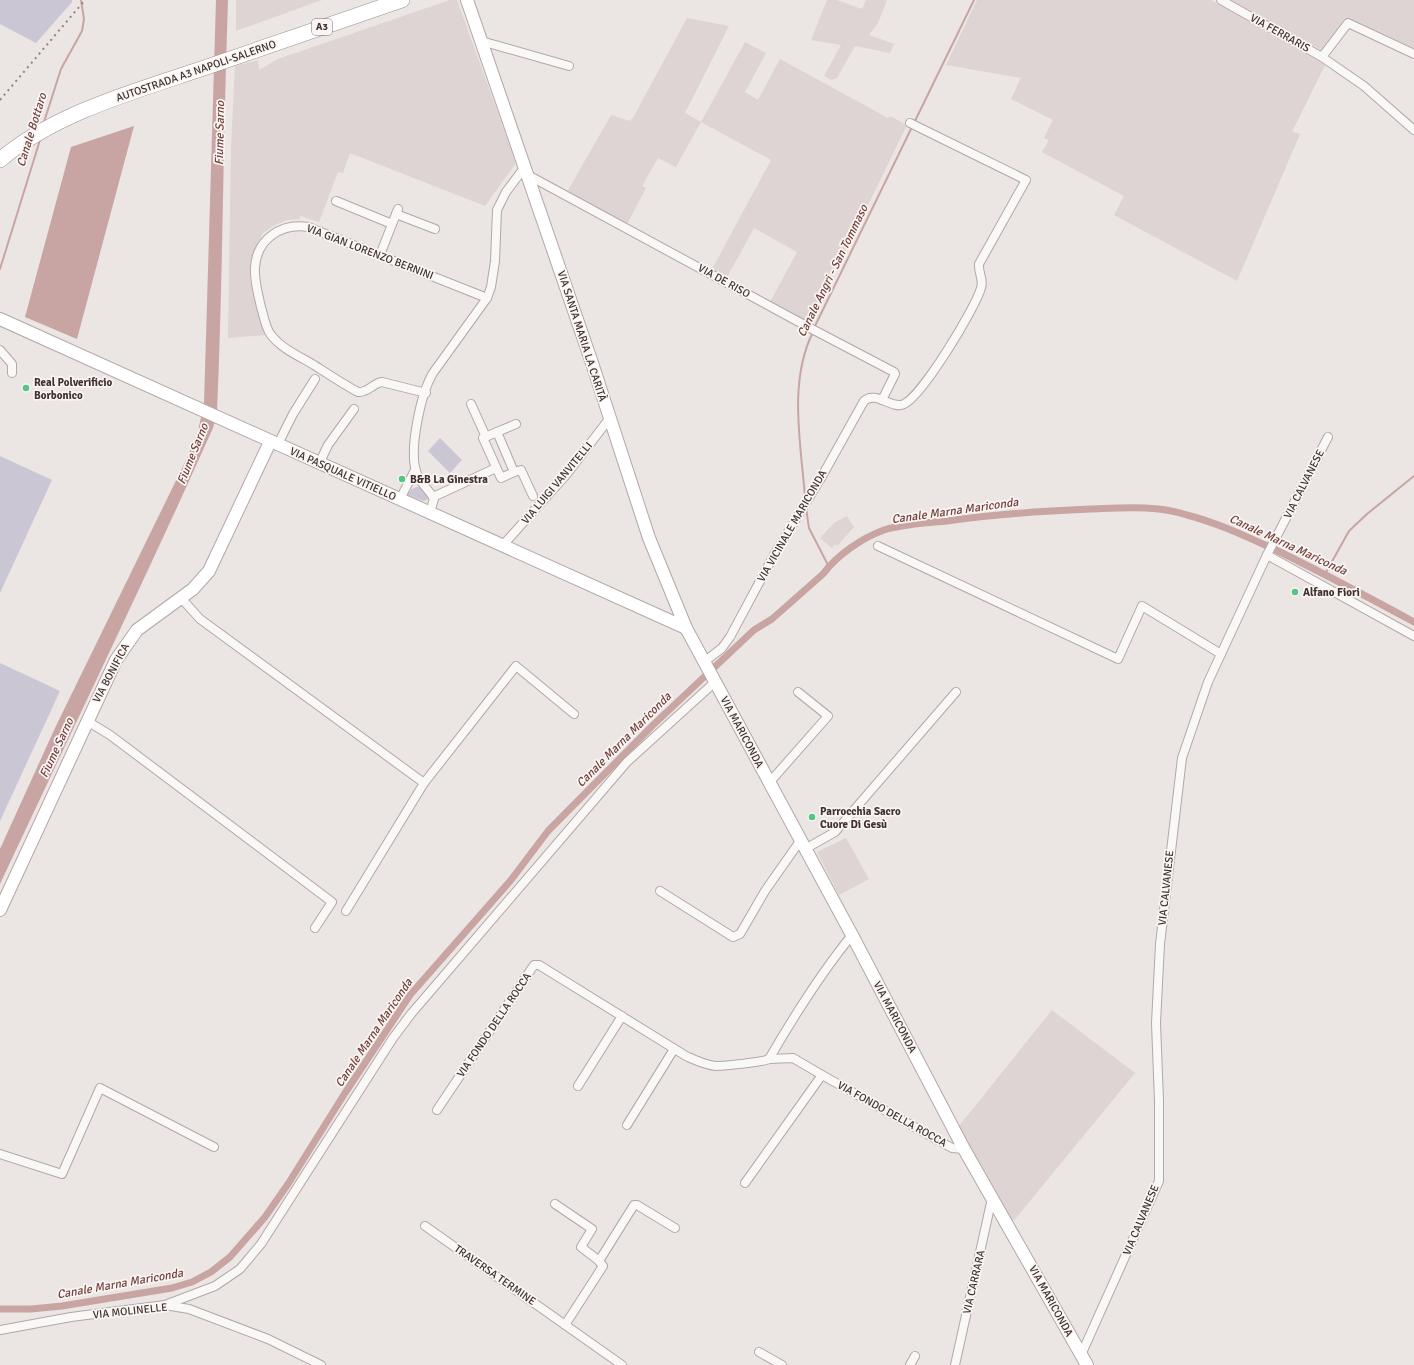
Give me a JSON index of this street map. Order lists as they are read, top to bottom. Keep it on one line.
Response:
{"streets":{"highway":["A3","AUTOSTRADA A3 NAPOLI-SALERNO"],"street":["VIA FERRARIS","VIA GIAN LORENZO BERNINI","VIA DE RISO","VIA SANTA MARIA LA CARITÀ","VIA PASQUALE VITIELLO","VIA LUIGI VANVITELLI","VIA CALVANESE","VIA VICINALE MARICONDA","VIA BONIFICA","VIA MARICONDA","VIA FONDO DELLA ROCCA","TRAVERSA TERMINE","VIA CARRARA","VIA MOLINELLE"]},"crossings":[["VIA DE RISO","VIA SANTA MARIA LA CARITÀ"],["VIA DE RISO","VIA VICINALE MARICONDA"],["VIA SANTA MARIA LA CARITÀ","VIA PASQUALE VITIELLO"],["VIA SANTA MARIA LA CARITÀ","VIA LUIGI VANVITELLI"],["VIA SANTA MARIA LA CARITÀ","VIA VICINALE MARICONDA"],["VIA SANTA MARIA LA CARITÀ","VIA MARICONDA"],["VIA PASQUALE VITIELLO","VIA LUIGI VANVITELLI"],["VIA PASQUALE VITIELLO","VIA BONIFICA"],["VIA CALVANESE","VIA MARICONDA"],["VIA VICINALE MARICONDA","VIA MARICONDA"],["VIA VICINALE MARICONDA","VIA MOLINELLE"],["VIA MARICONDA","VIA FONDO DELLA ROCCA"],["VIA MARICONDA","VIA CARRARA"]],"water":["Canale Bottaro","Fiume Sarno","Canale Angri - San Tommaso","Canale Marna Mariconda"],"places":["Real Polverificio Borbonico","B&B La Ginestra","Alfano Fiori","Parrocchia Sacro Cuore Di Gesù"]}
